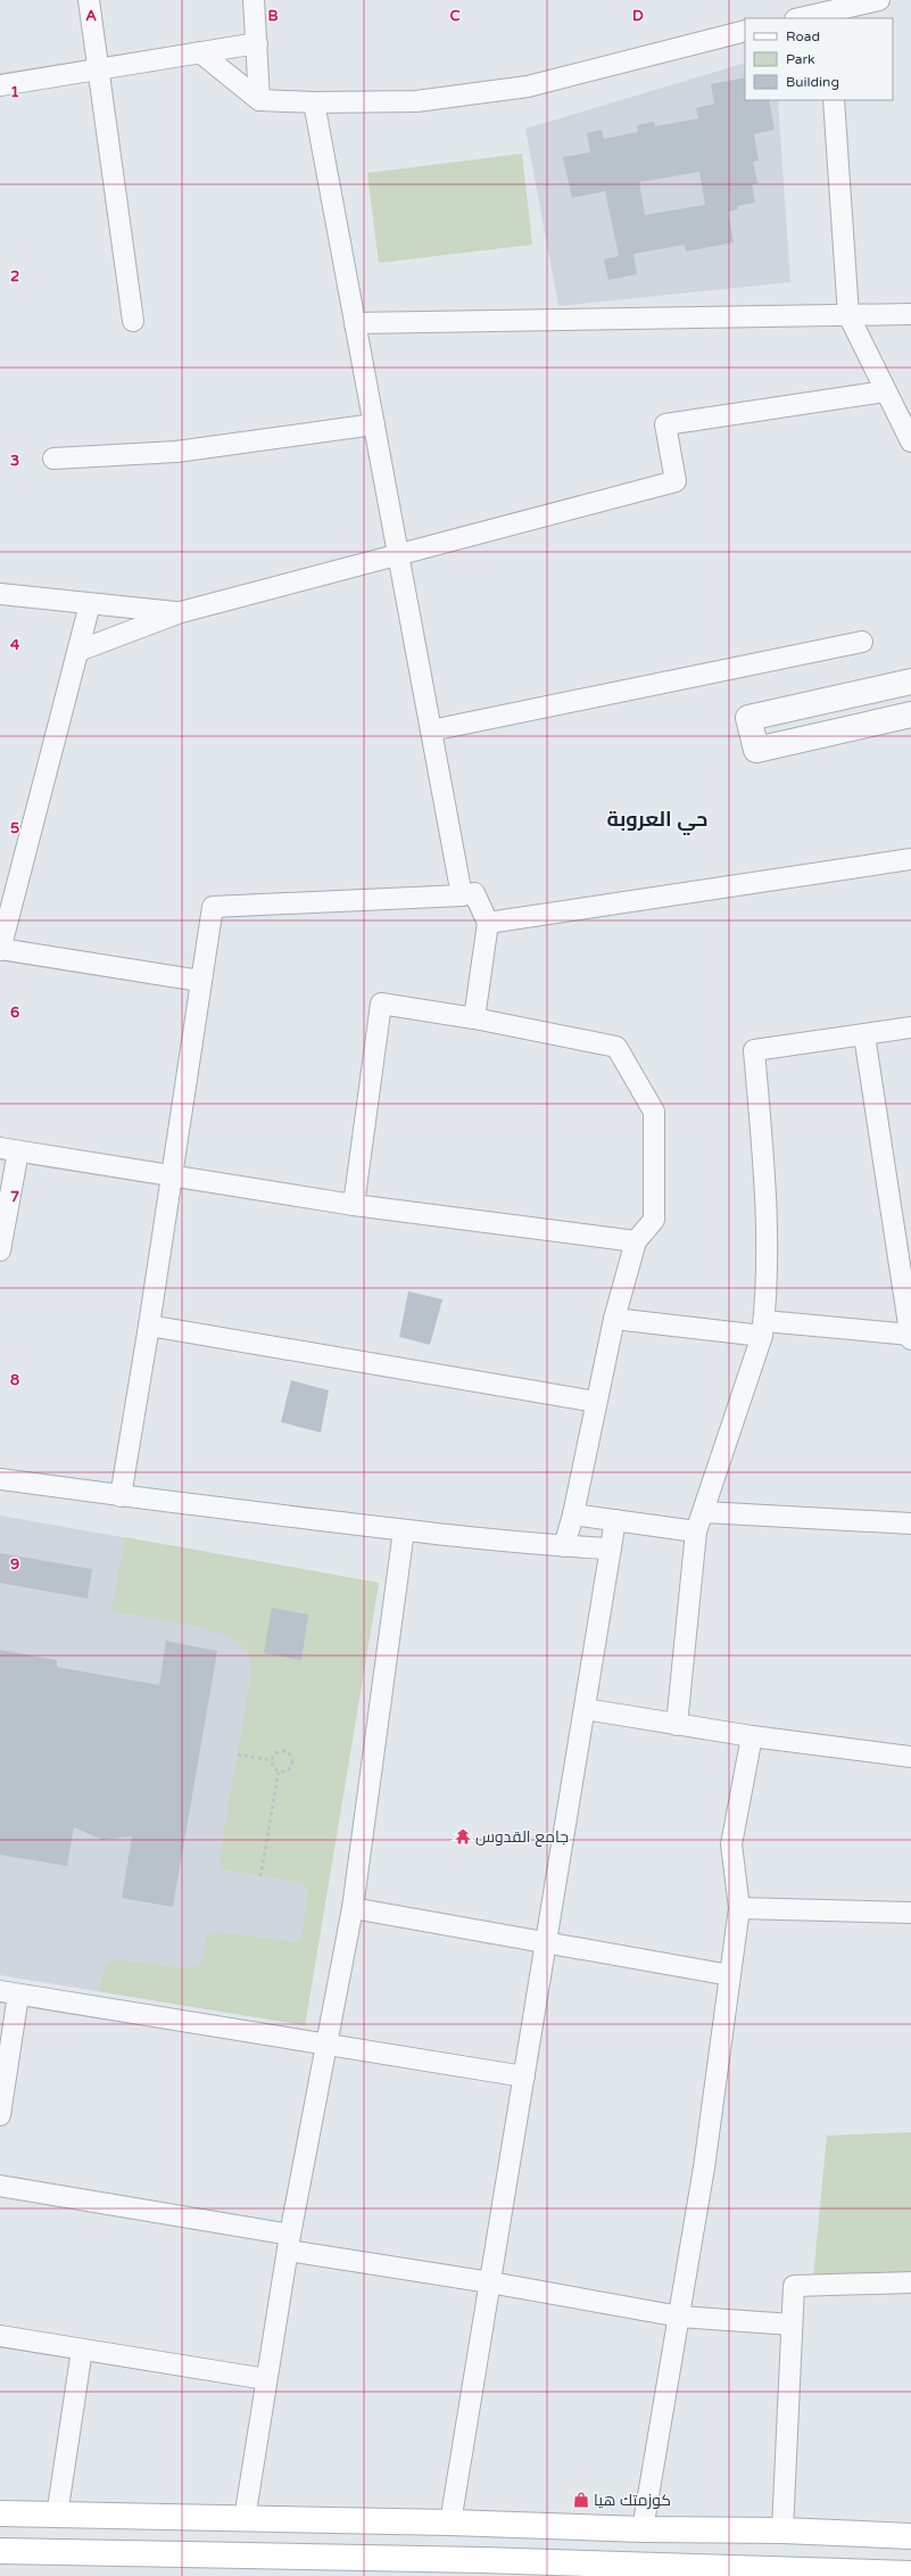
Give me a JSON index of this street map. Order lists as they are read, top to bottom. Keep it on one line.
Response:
{"districts":["حي العروبة"],"places":{"temple":["جامع القدوس"],"shop":["كوزمتك هيا"]},"legend":["Road","Park","Building"],"grid":{"columns":["A","B","C","D"],"rows":["1","2","3","4","5","6","7","8","9"]}}
